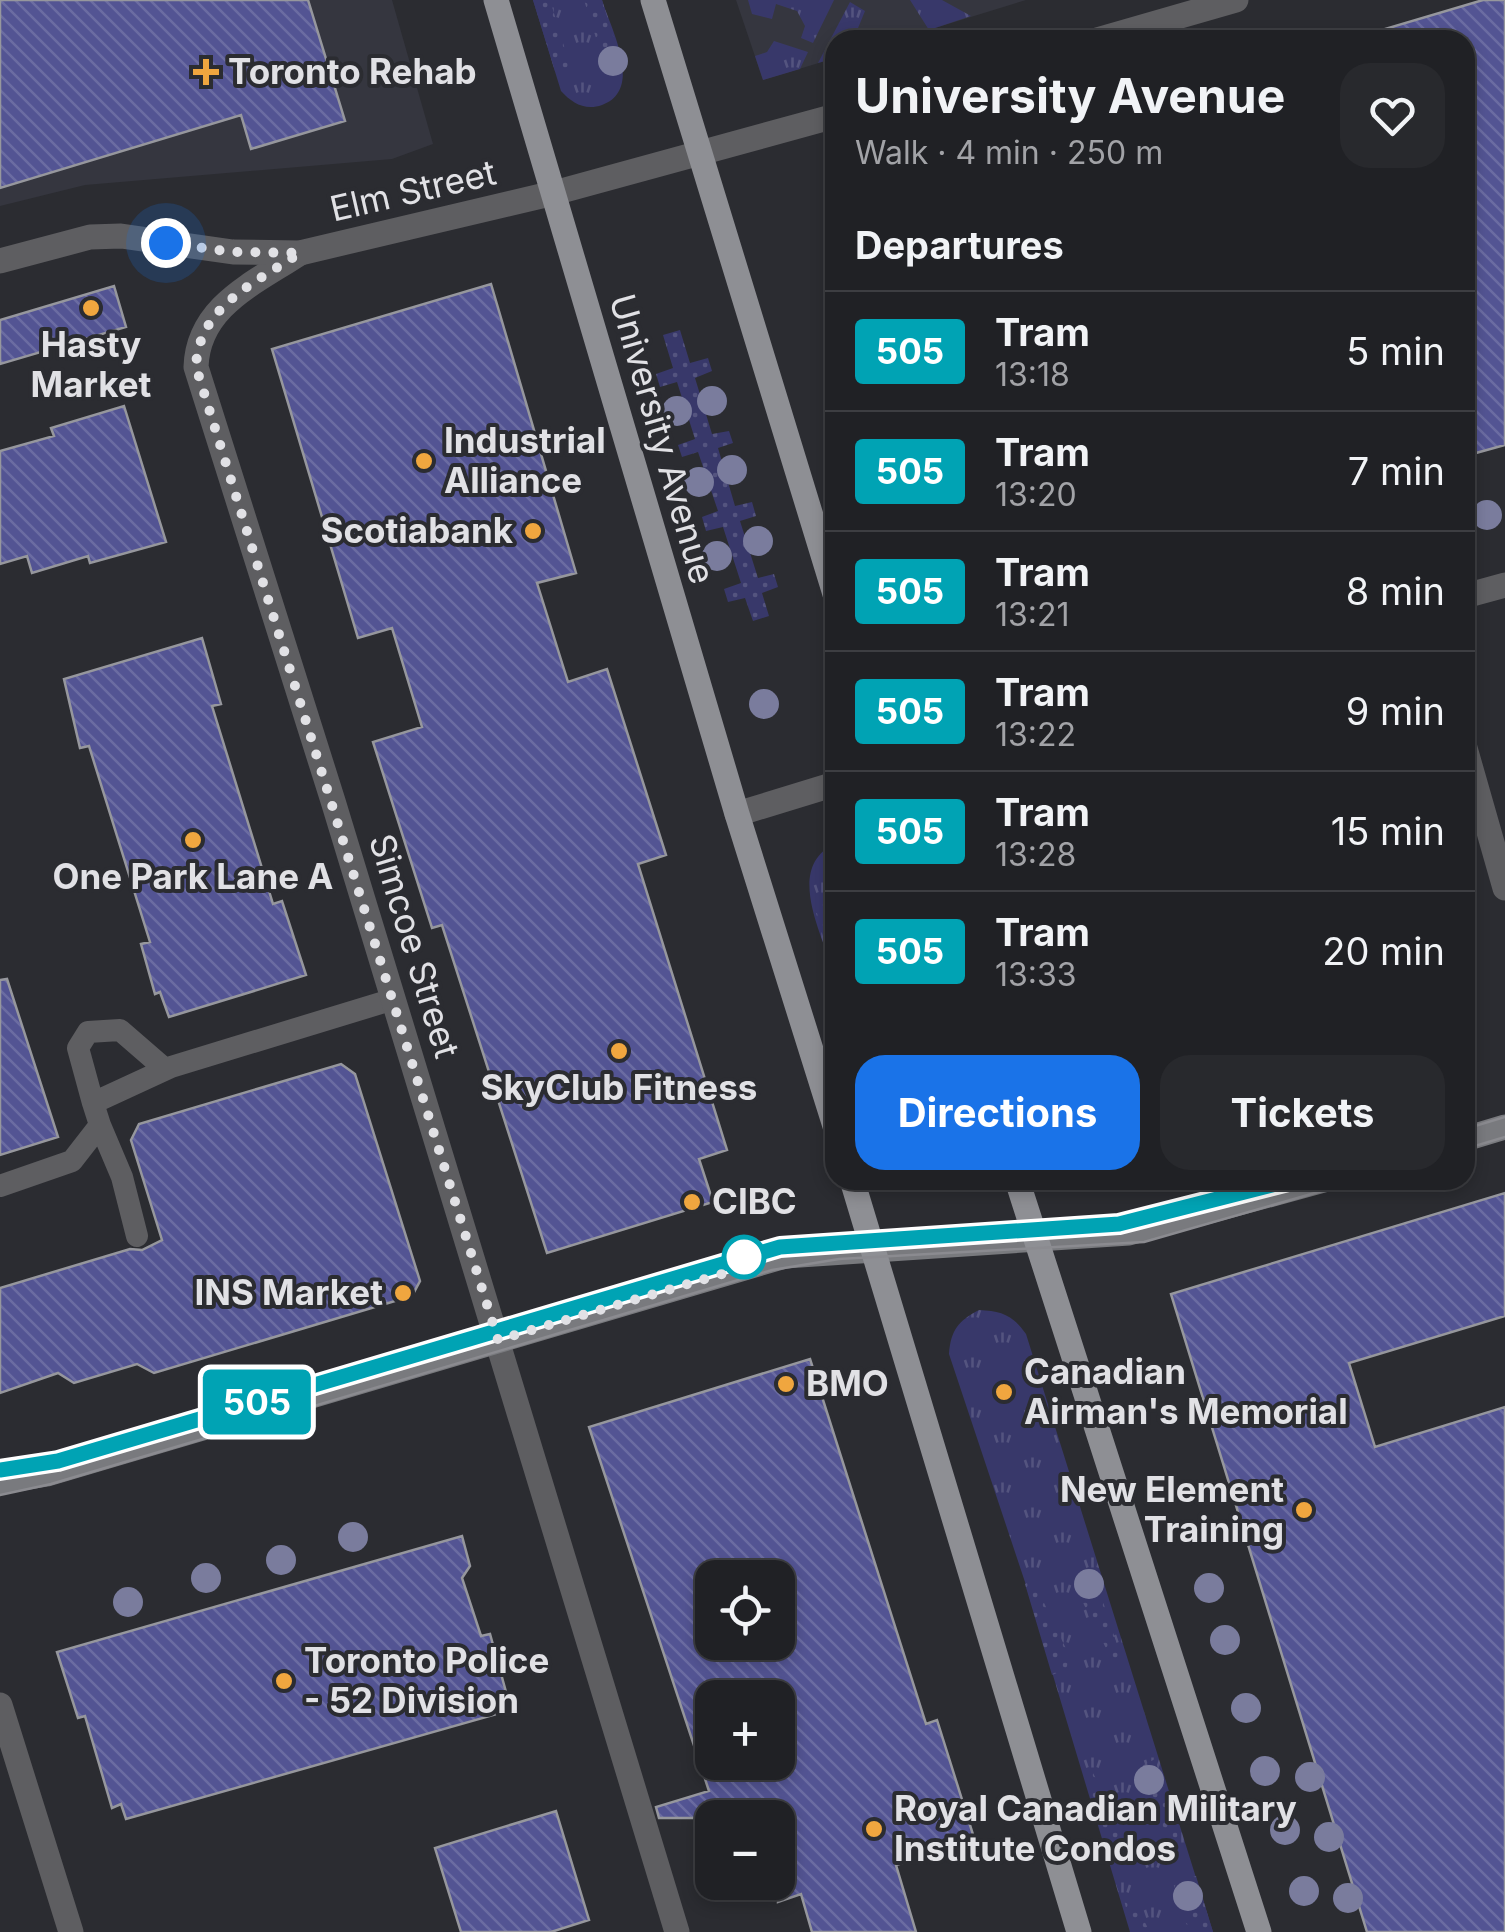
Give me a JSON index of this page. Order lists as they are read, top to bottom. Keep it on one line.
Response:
{"streets":{"main road":["University Avenue"],"street":["Elm Street","Simcoe Street"]},"crossings":[["Elm Street","University Avenue"],["Elm Street","Simcoe Street"]],"places":{"health":["Toronto Rehab"],"other":["Hasty Market","Industrial Alliance","Scotiabank","One Park Lane A","SkyClub Fitness","CIBC","INS Market","BMO","Canadian Airman's Memorial","New Element Training","Toronto Police - 52 Division","Royal Canadian Military Institute Condos"]},"lines":["tram line 505"],"page":{"on_map":"505","heading":[["University Avenue","Walk · 4 min · 250 m"],"Departures"],"list":[{"mark":"505","name":"Tram","note":"13:18","value":"5 min"},{"mark":"505","name":"Tram","note":"13:20","value":"7 min"},{"mark":"505","name":"Tram","note":"13:21","value":"8 min"},{"mark":"505","name":"Tram","note":"13:22","value":"9 min"},{"mark":"505","name":"Tram","note":"13:28","value":"15 min"},{"mark":"505","name":"Tram","note":"13:33","value":"20 min"}],"buttons":["Directions","Tickets"],"map_buttons":["+","−"]}}
